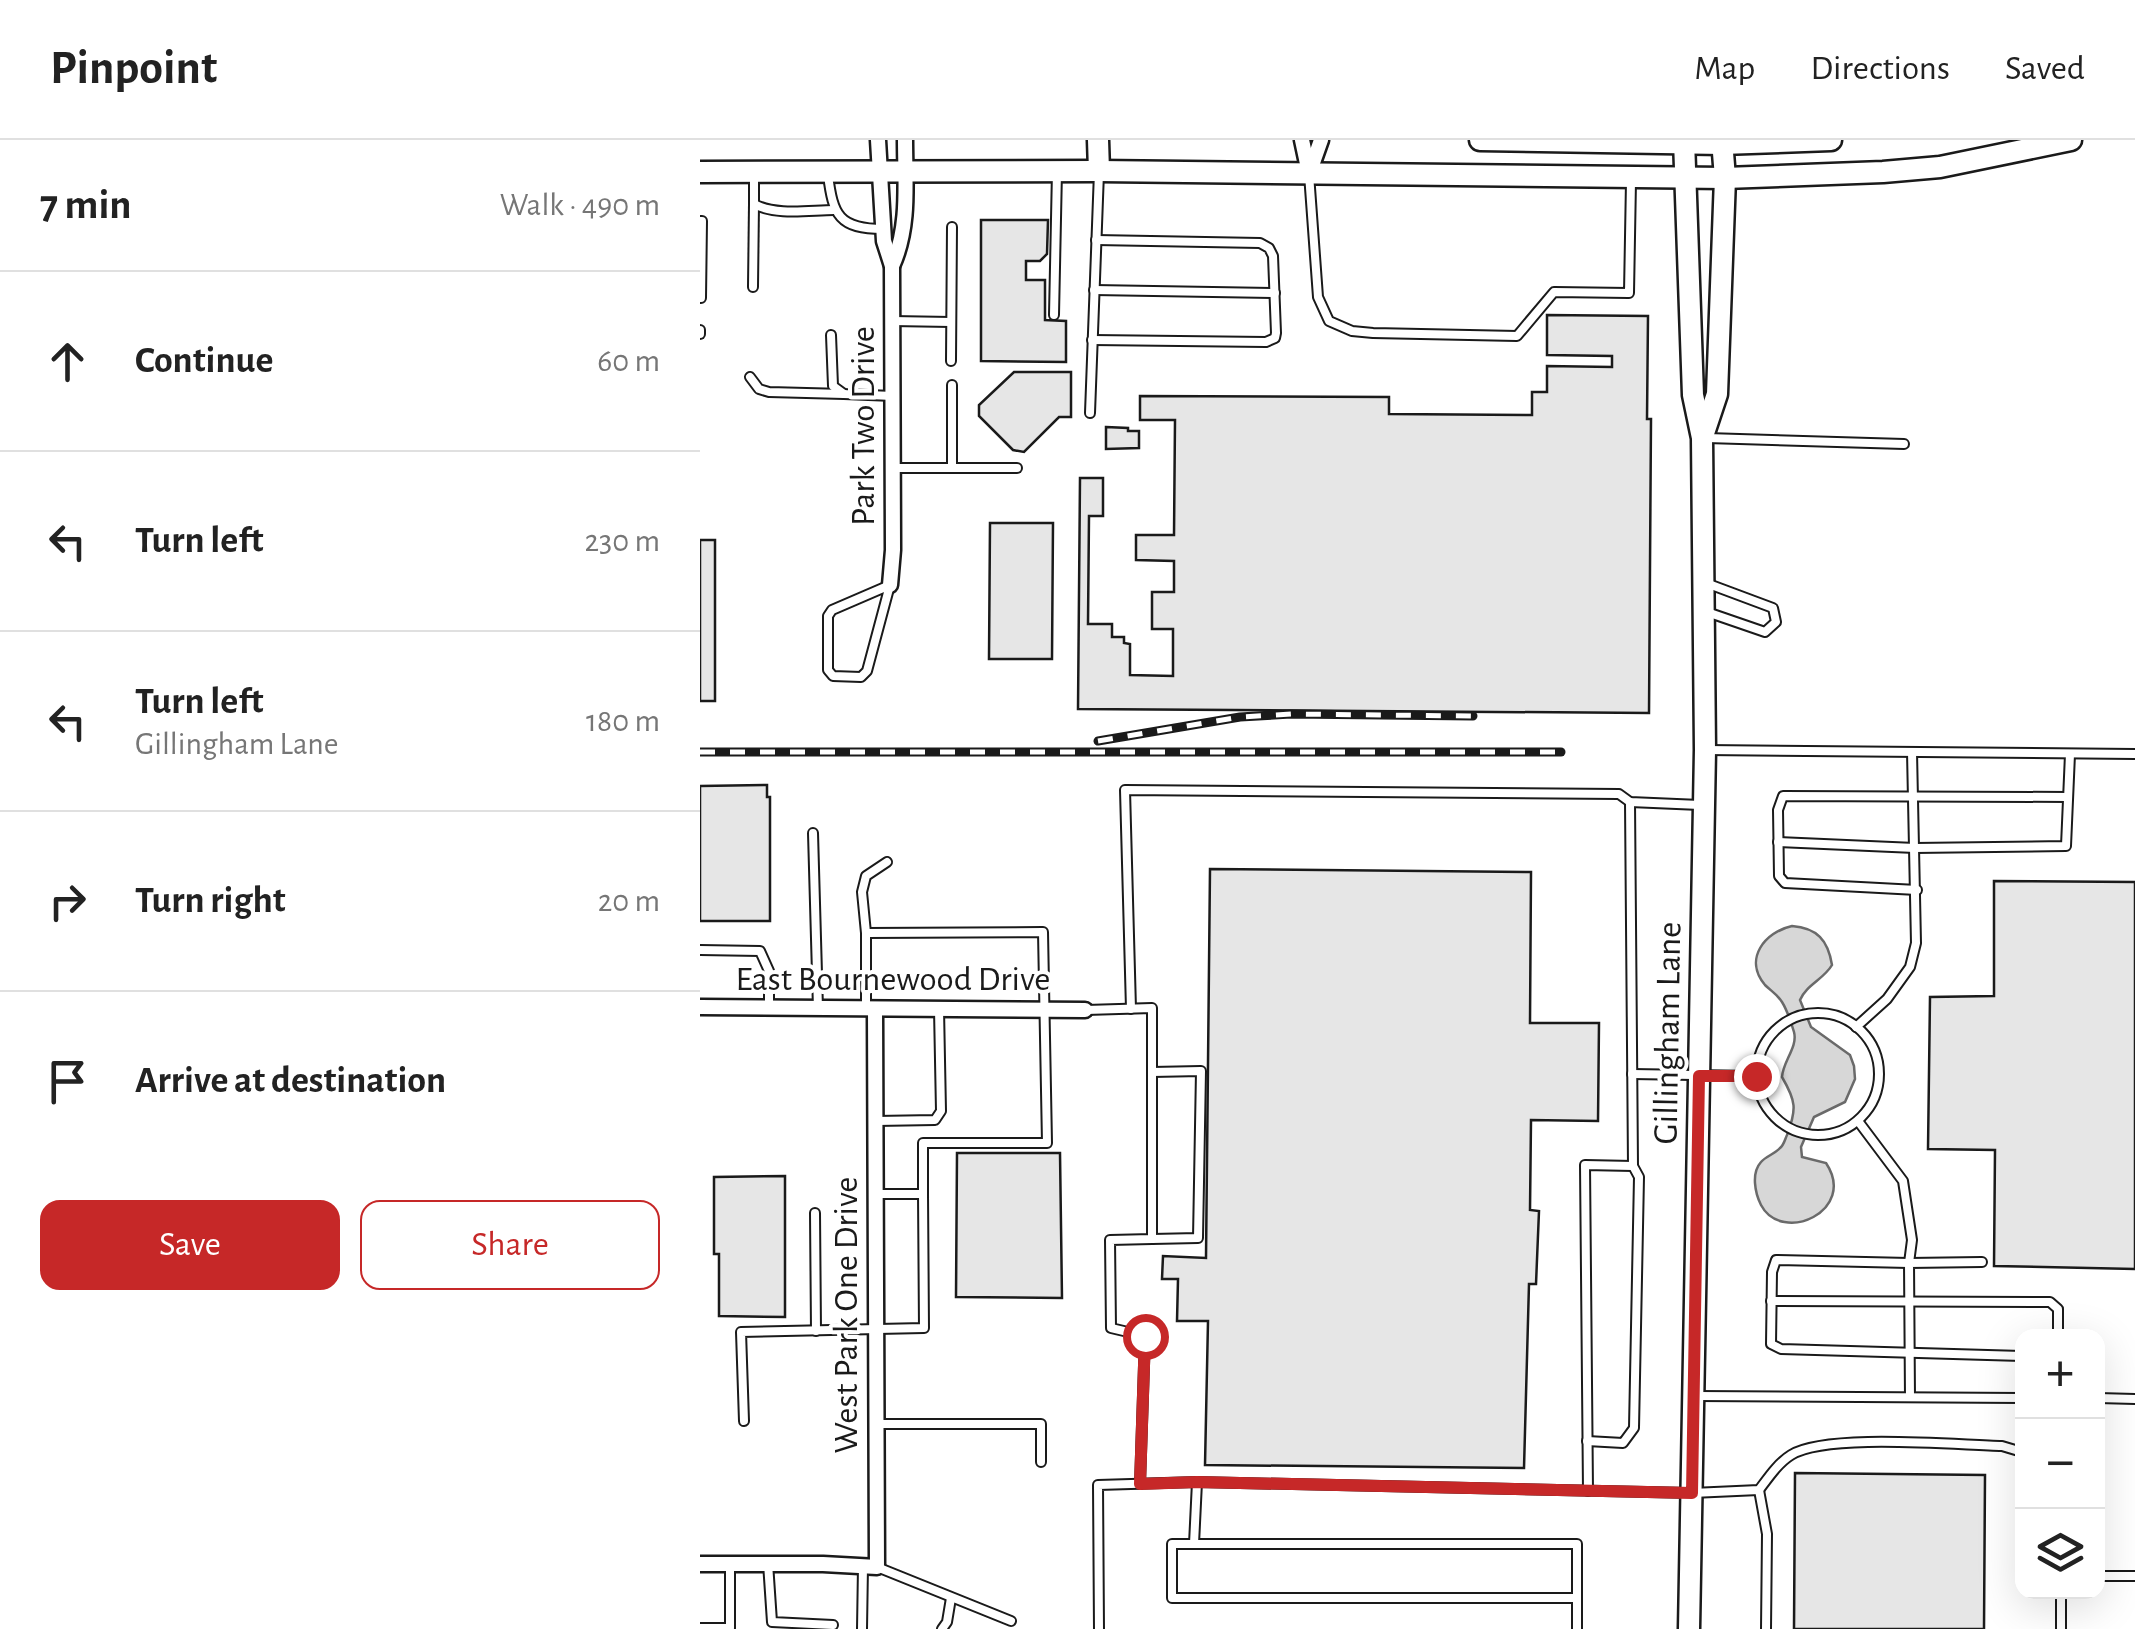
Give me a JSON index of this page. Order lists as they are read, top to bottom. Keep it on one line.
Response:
{"streets":{"street":["Park Two Drive","East Bournewood Drive","Gillingham Lane","West Park One Drive"]},"crossings":[["East Bournewood Drive","West Park One Drive"]],"page":{"header":"Pinpoint","nav":["Map","Directions","Saved"],"heading":["7 min","Walk · 490 m"],"list":[["Continue","60 m"],["Turn left","230 m"],["Turn left","Gillingham Lane","180 m"],["Turn right","20 m"],"Arrive at destination"],"buttons":["Save","Share"],"map_buttons":["+","−"]}}
